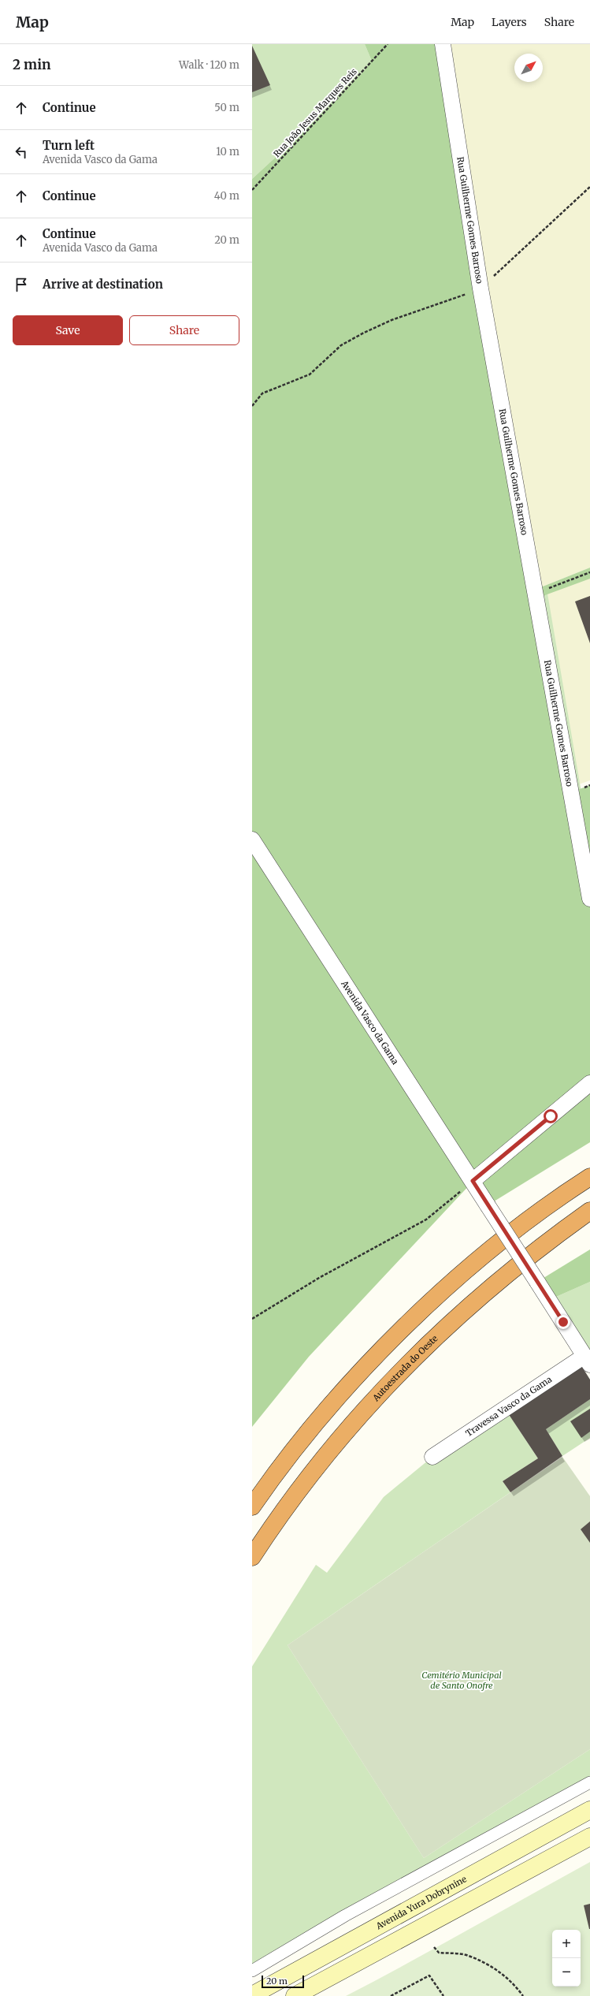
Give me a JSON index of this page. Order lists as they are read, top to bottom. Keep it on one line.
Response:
{"streets":{"highway":["Autoestrada do Oeste"],"main road":["Avenida Yura Dobrynine"],"street":["Rua Guilherme Gomes Barroso","Avenida Vasco da Gama","Travessa Vasco da Gama"],"path":["Rua João Jesus Marques Reis"]},"crossings":[["Avenida Vasco da Gama","Travessa Vasco da Gama"]],"parks":["Cemitério Municipal de Santo Onofre"],"scale_bar":"20 m","north":"top right","page":{"header":"Map","nav":["Map","Layers","Share"],"heading":["2 min","Walk · 120 m"],"list":[["Continue","50 m"],["Turn left","Avenida Vasco da Gama","10 m"],["Continue","40 m"],["Continue","Avenida Vasco da Gama","20 m"],"Arrive at destination"],"buttons":["Save","Share"],"map_buttons":["+","−"],"scale":"20 m"}}
